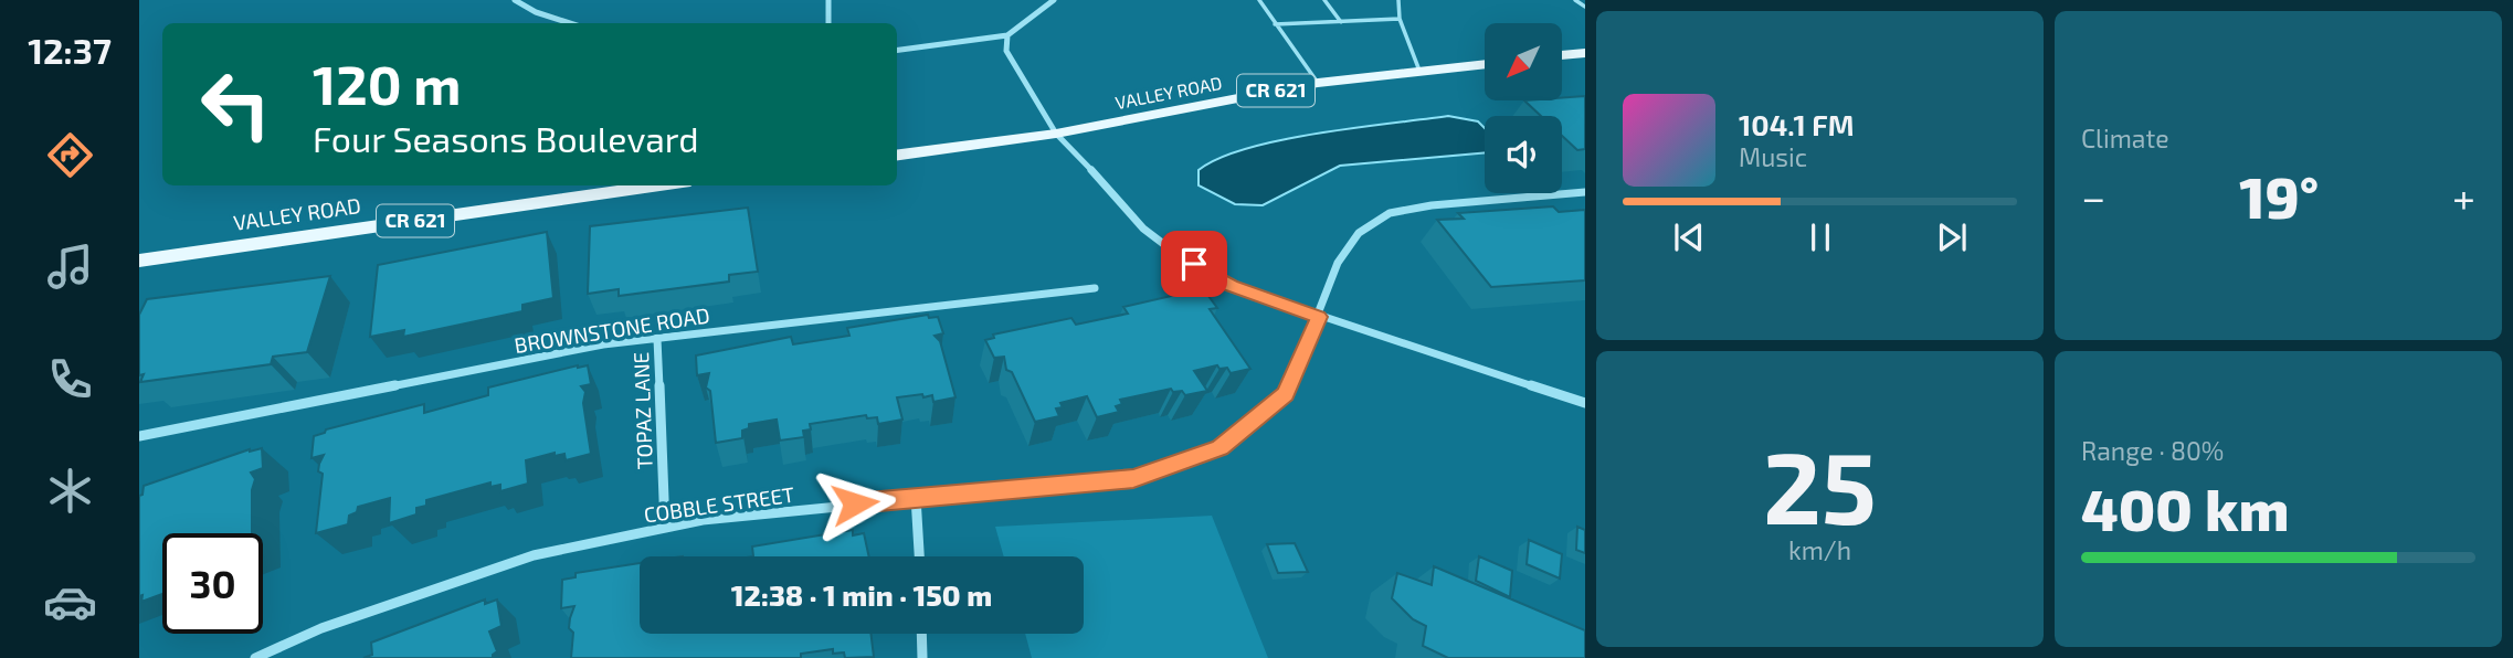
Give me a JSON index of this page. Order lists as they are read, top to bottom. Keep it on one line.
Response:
{"streets":{"main road":["CR 621","VALLEY ROAD"],"street":["BROWNSTONE ROAD","TOPAZ LANE","COBBLE STREET"]},"crossings":[["BROWNSTONE ROAD","TOPAZ LANE"],["TOPAZ LANE","COBBLE STREET"]],"north":"bottom left","page":{"tabs":"12:37","tile":["Climate",["25","km/h"],["Range · 80%","400 km"]],"turn":["120 m","Four Seasons Boulevard"],"song":["104.1 FM","Music"],"heat":["−","19°","+"],"limit":"30","trip":"12:38 · 1 min · 150 m"}}
